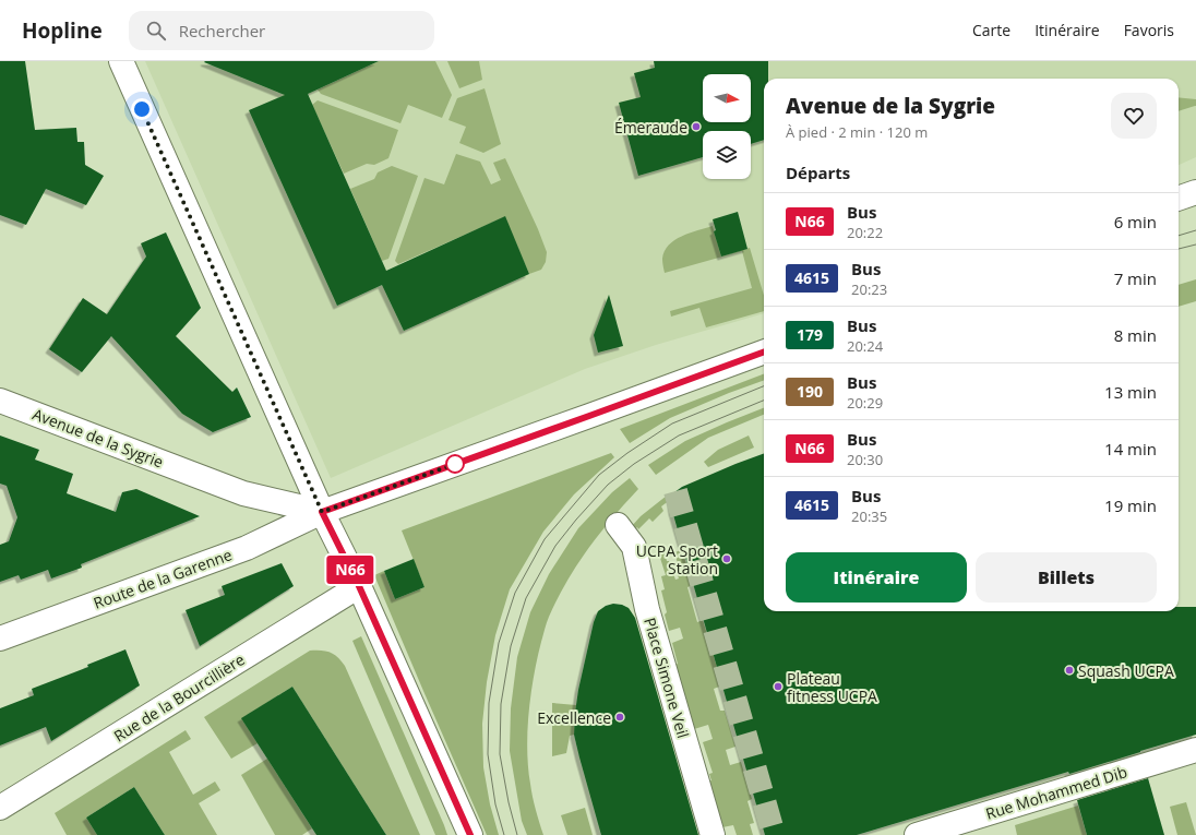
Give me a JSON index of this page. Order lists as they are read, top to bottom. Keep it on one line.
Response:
{"streets":{"street":["Avenue de la Sygrie","Route de la Garenne","Place Simone Veil","Rue de la Bourcillière","Rue Mohammed Dib"]},"crossings":[["Avenue de la Sygrie","Route de la Garenne"]],"places":["Émeraude","UCPA Sport Station","Squash UCPA","Plateau fitness UCPA","Excellence"],"lines":["bus line N66"],"north":"right","page":{"header":"Hopline","search":"Rechercher","nav":["Carte","Itinéraire","Favoris"],"on_map":"N66","heading":[["Avenue de la Sygrie","À pied · 2 min · 120 m"],"Départs"],"list":[{"mark":"N66","name":"Bus","note":"20:22","value":"6 min"},{"mark":"4615","name":"Bus","note":"20:23","value":"7 min"},{"mark":"179","name":"Bus","note":"20:24","value":"8 min"},{"mark":"190","name":"Bus","note":"20:29","value":"13 min"},{"mark":"N66","name":"Bus","note":"20:30","value":"14 min"},{"mark":"4615","name":"Bus","note":"20:35","value":"19 min"}],"buttons":["Itinéraire","Billets"]}}
